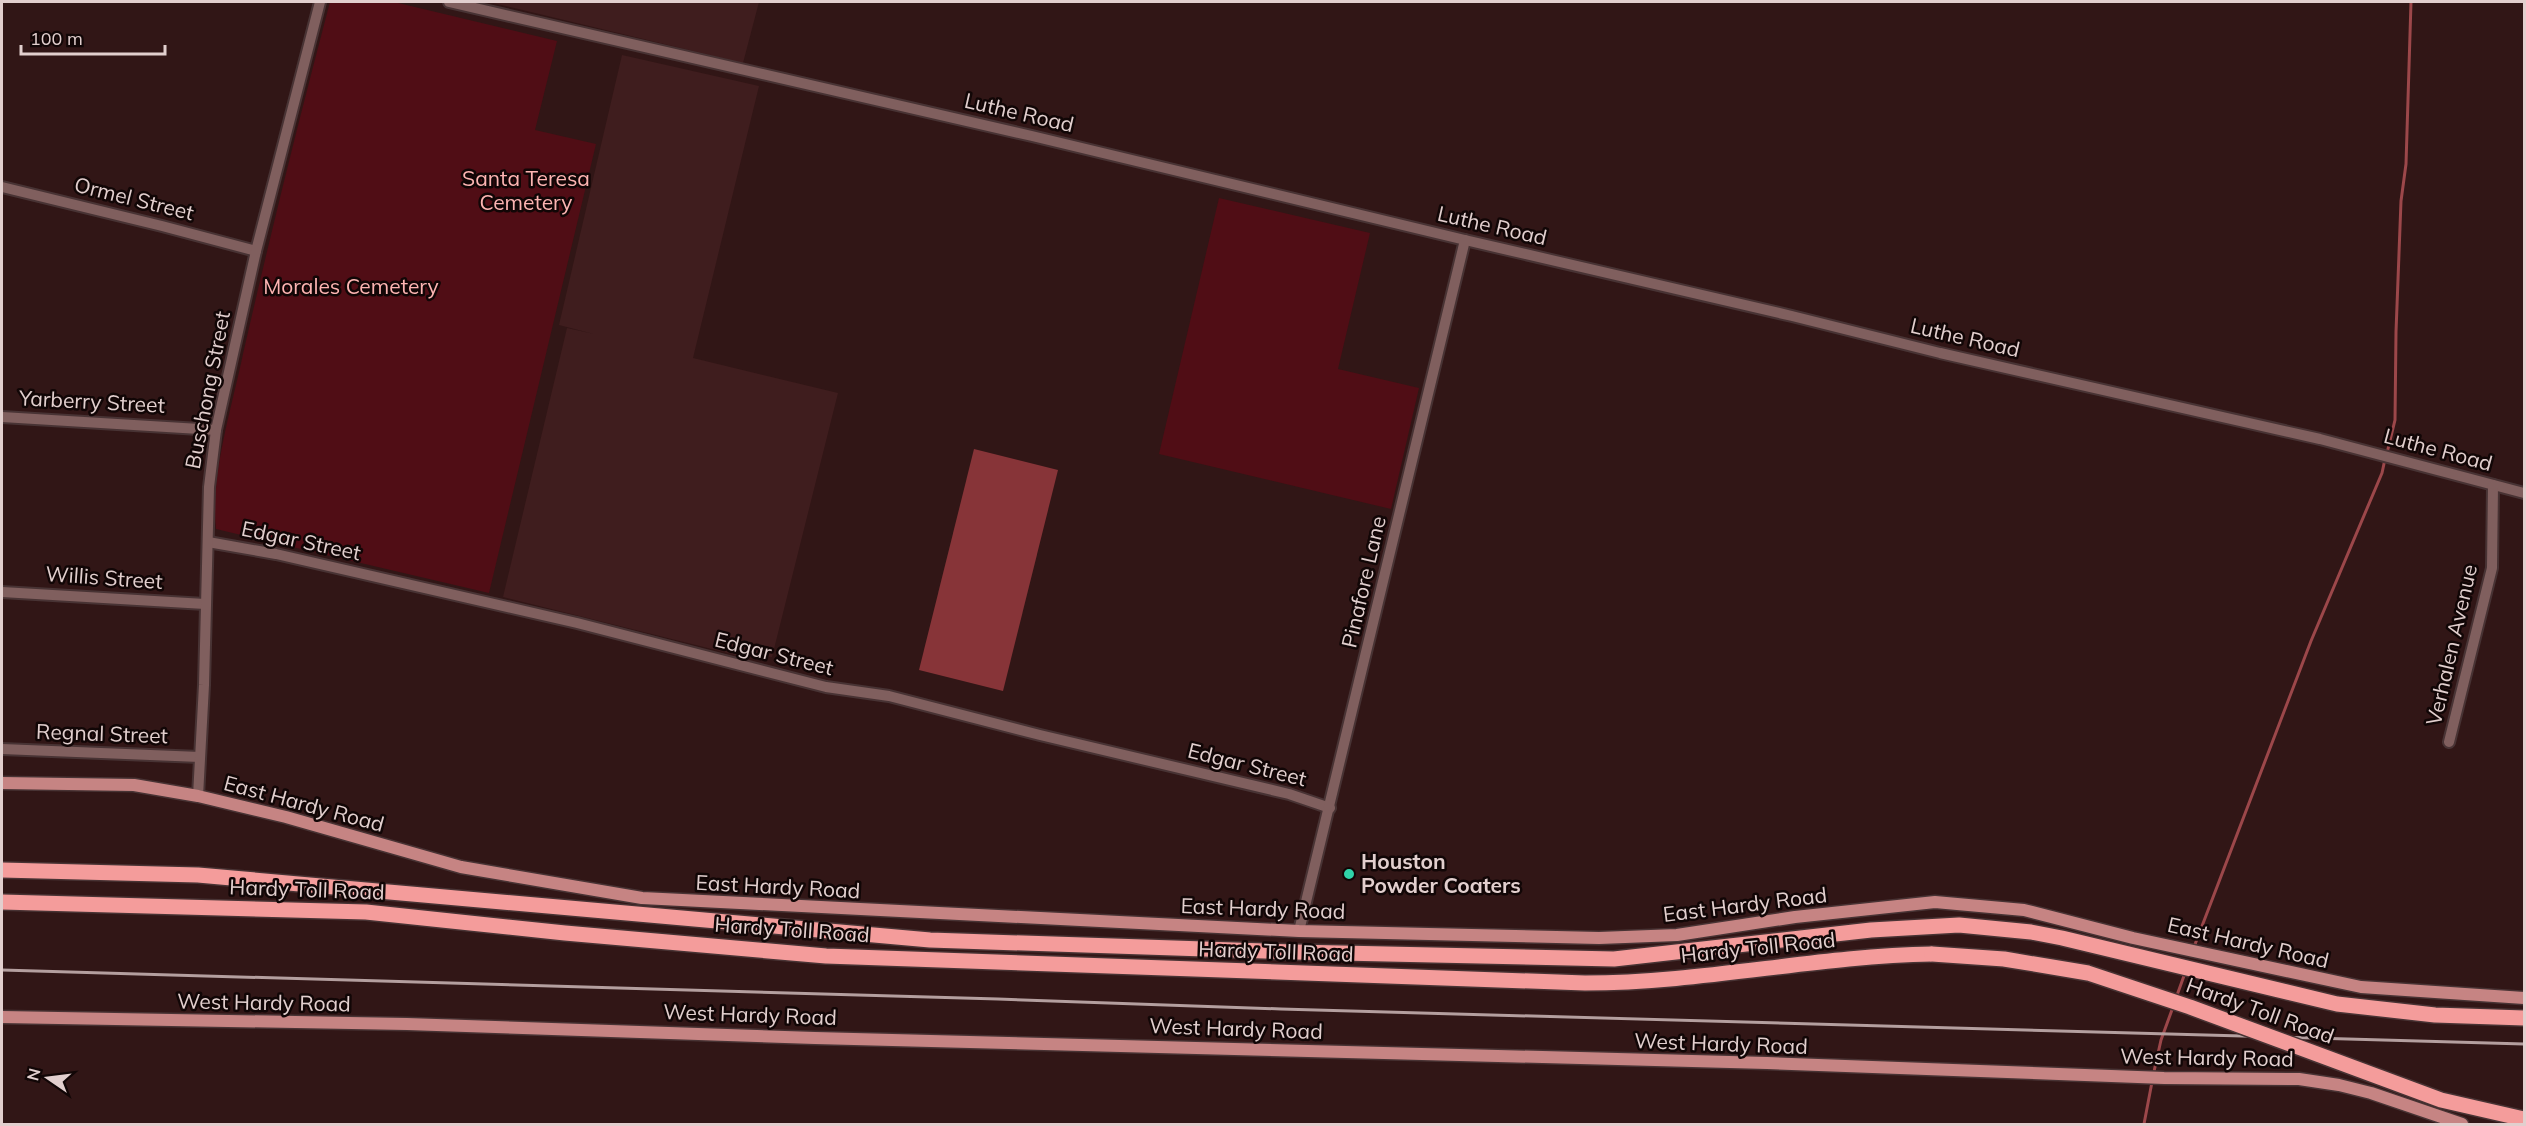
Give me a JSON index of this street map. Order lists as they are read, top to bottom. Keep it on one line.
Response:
{"streets":{"highway":["Hardy Toll Road"],"main road":["East Hardy Road","West Hardy Road"],"street":["Luthe Road","Ormel Street","Buschong Street","Yarberry Street","Edgar Street","Willis Street","Pinafore Lane","Verhalen Avenue","Regnal Street"]},"crossings":[["Luthe Road","Pinafore Lane"],["Luthe Road","Verhalen Avenue"],["Ormel Street","Buschong Street"],["Buschong Street","Yarberry Street"],["Buschong Street","Edgar Street"],["Buschong Street","Willis Street"],["Buschong Street","Regnal Street"],["Buschong Street","East Hardy Road"],["Edgar Street","Pinafore Lane"],["Pinafore Lane","East Hardy Road"]],"parks":["Santa Teresa Cemetery","Morales Cemetery"],"places":["Houston Powder Coaters"],"scale_bar":"100 m","north":"left"}
